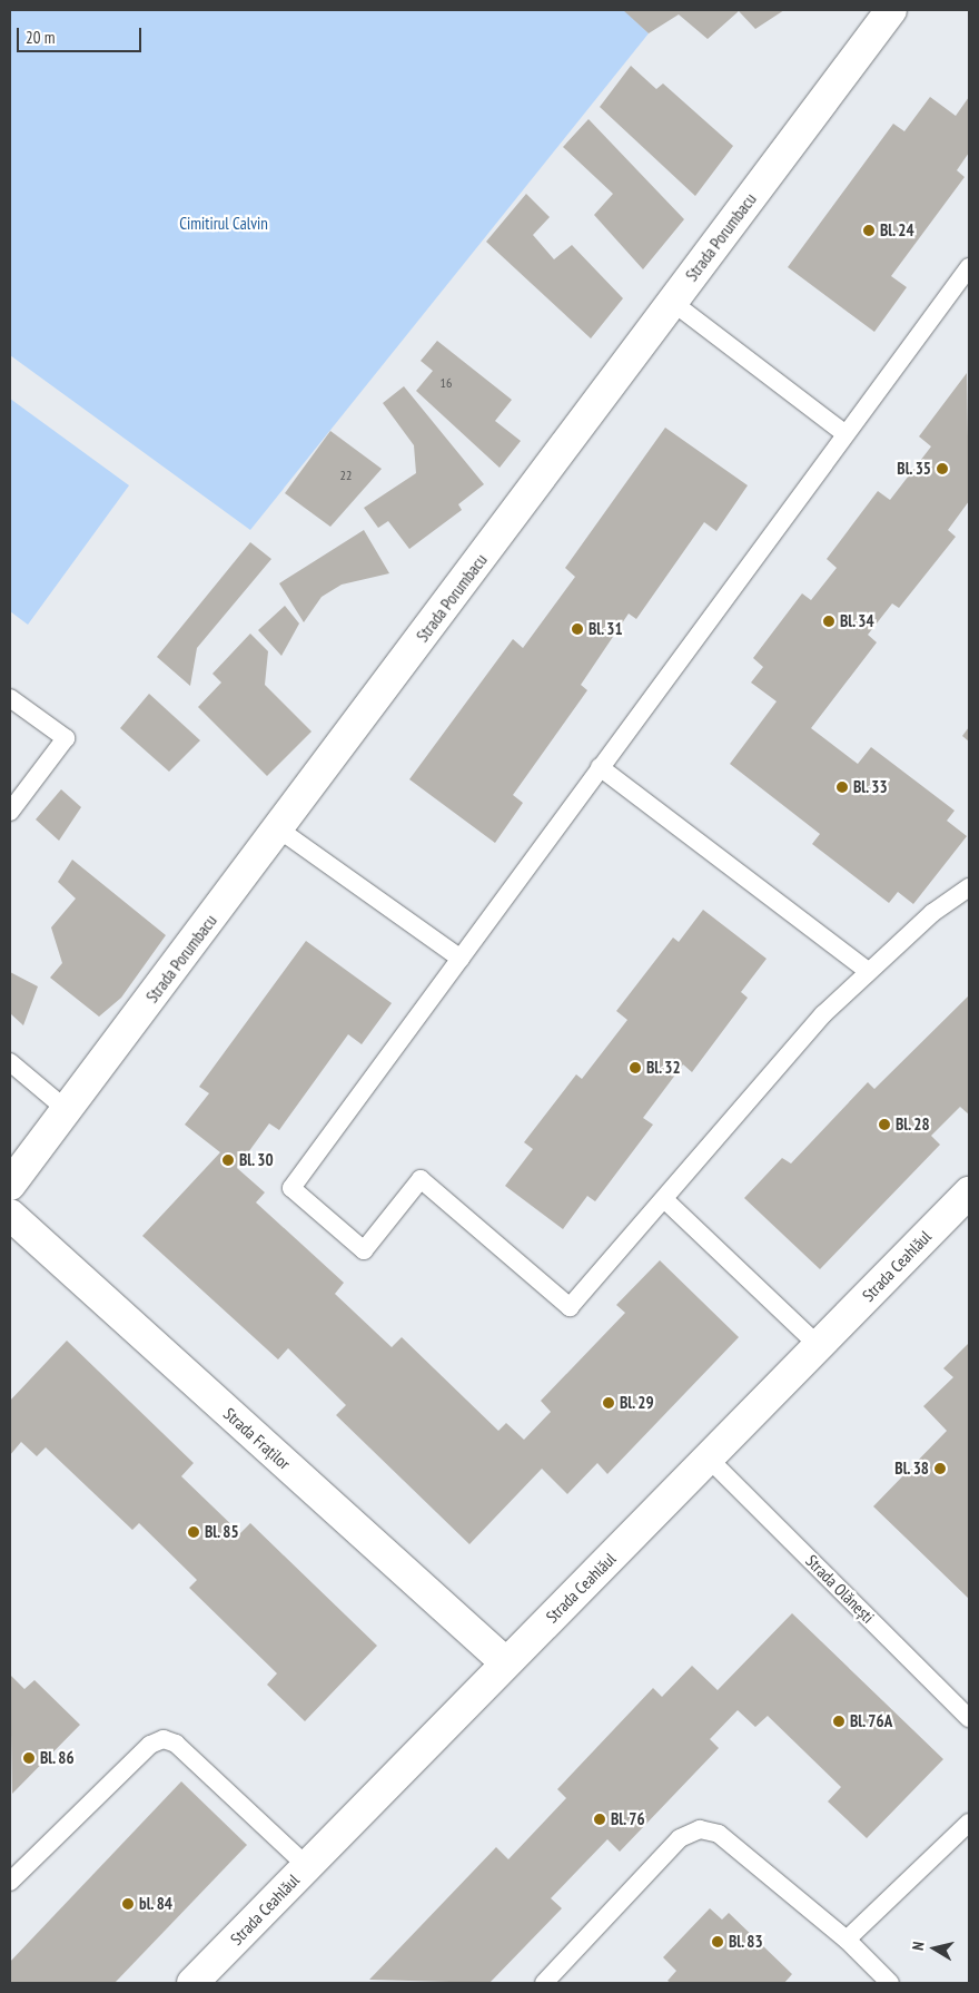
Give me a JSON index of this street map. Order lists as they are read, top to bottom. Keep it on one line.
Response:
{"streets":{"street":["Strada Porumbacu","Strada Ceahlăul","Strada Fraților"],"lane":["Strada Olănești"]},"crossings":[["Strada Ceahlăul","Strada Fraților"],["Strada Ceahlăul","Strada Olănești"]],"parks":["Cimitirul Calvin"],"places":["Bl. 24","Bl. 35","Bl. 34","Bl. 31","Bl. 33","Bl. 32","Bl. 28","Bl. 30","Bl. 29","Bl. 38","Bl. 85","Bl. 76A","Bl. 86","Bl. 76","bl. 84","Bl. 83"],"house_numbers":["16","22"],"scale_bar":"20 m","north":"left"}
